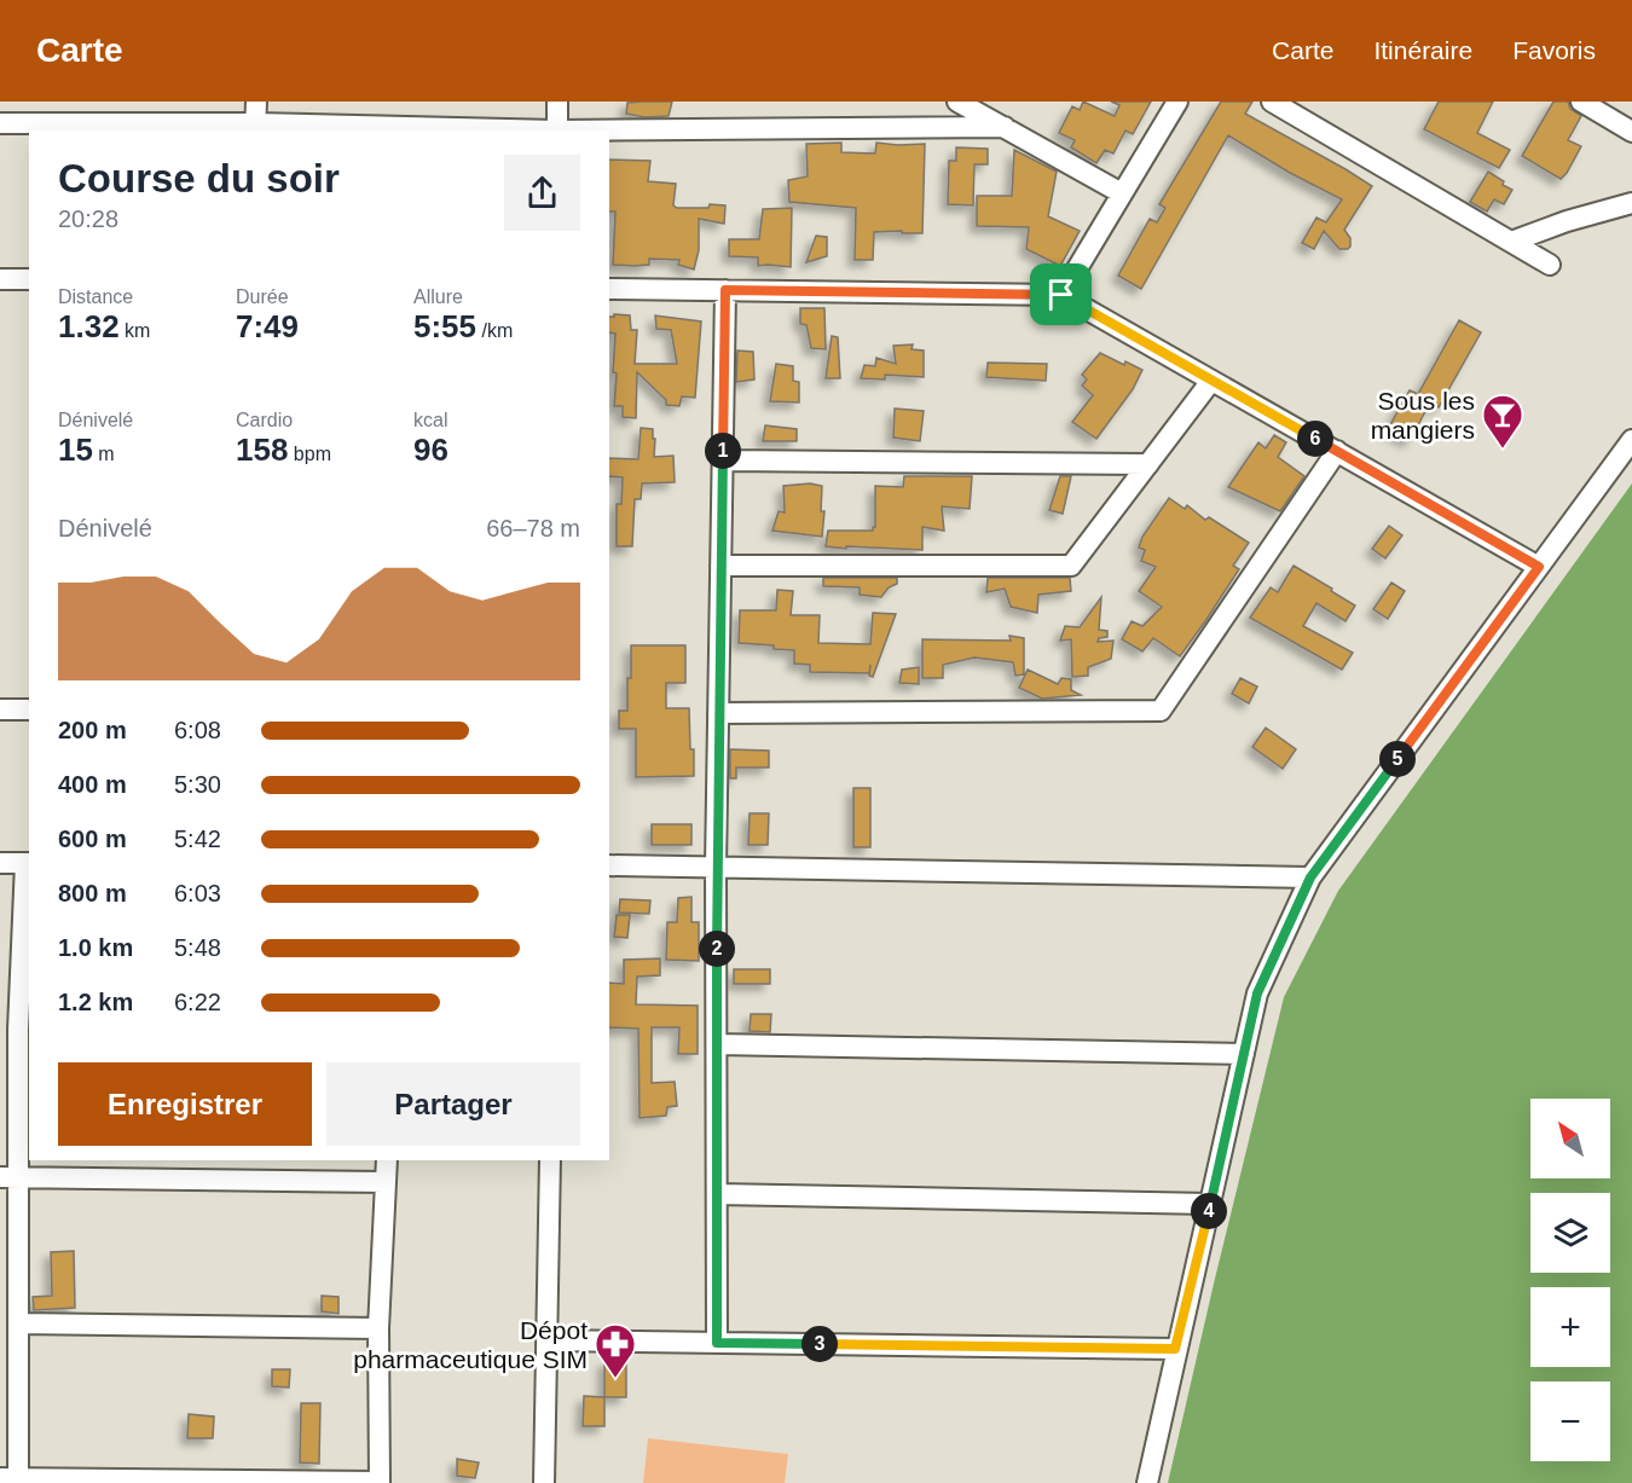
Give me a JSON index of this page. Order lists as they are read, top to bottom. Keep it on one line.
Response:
{"places":{"bar":["Sous les mangiers"],"pharmacy":["Dépot pharmaceutique SIM"]},"north":"top left","page":{"header":"Carte","nav":["Carte","Itinéraire","Favoris"],"heading":["Course du soir","20:28"],"stats":[["Distance","1.32 km"],["Durée","7:49"],["Allure","5:55 /km"],["Dénivelé","15 m"],["Cardio","158 bpm"],["kcal","96"]],"pins":["6","1","5","2","4","3"],"chart":["Dénivelé","66–78 m"],"list":[{"name":"200 m","note":"6:08"},{"name":"400 m","note":"5:30"},{"name":"600 m","note":"5:42"},{"name":"800 m","note":"6:03"},{"name":"1.0 km","note":"5:48"},{"name":"1.2 km","note":"6:22"}],"buttons":["Enregistrer","Partager"],"map_buttons":["+","−"]}}
